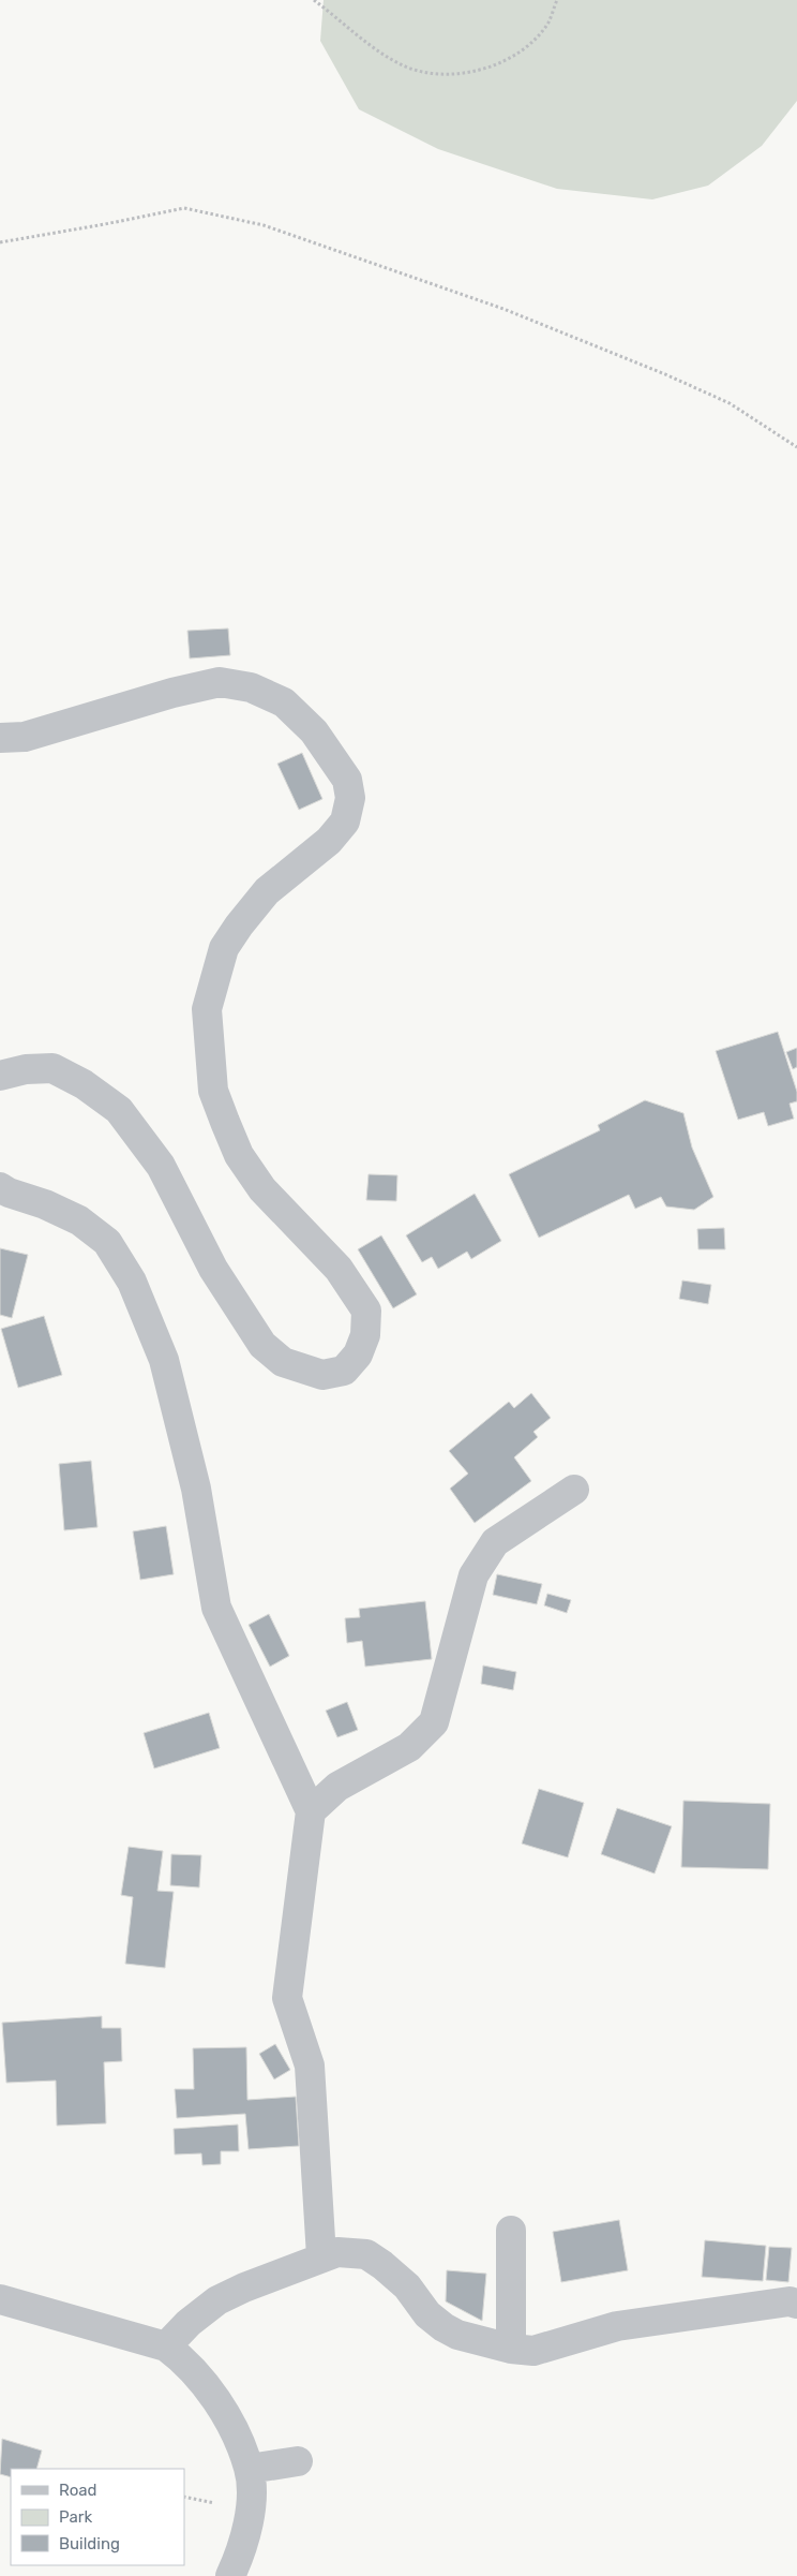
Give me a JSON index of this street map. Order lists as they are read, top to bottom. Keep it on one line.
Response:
{"legend":["Road","Park","Building"]}
